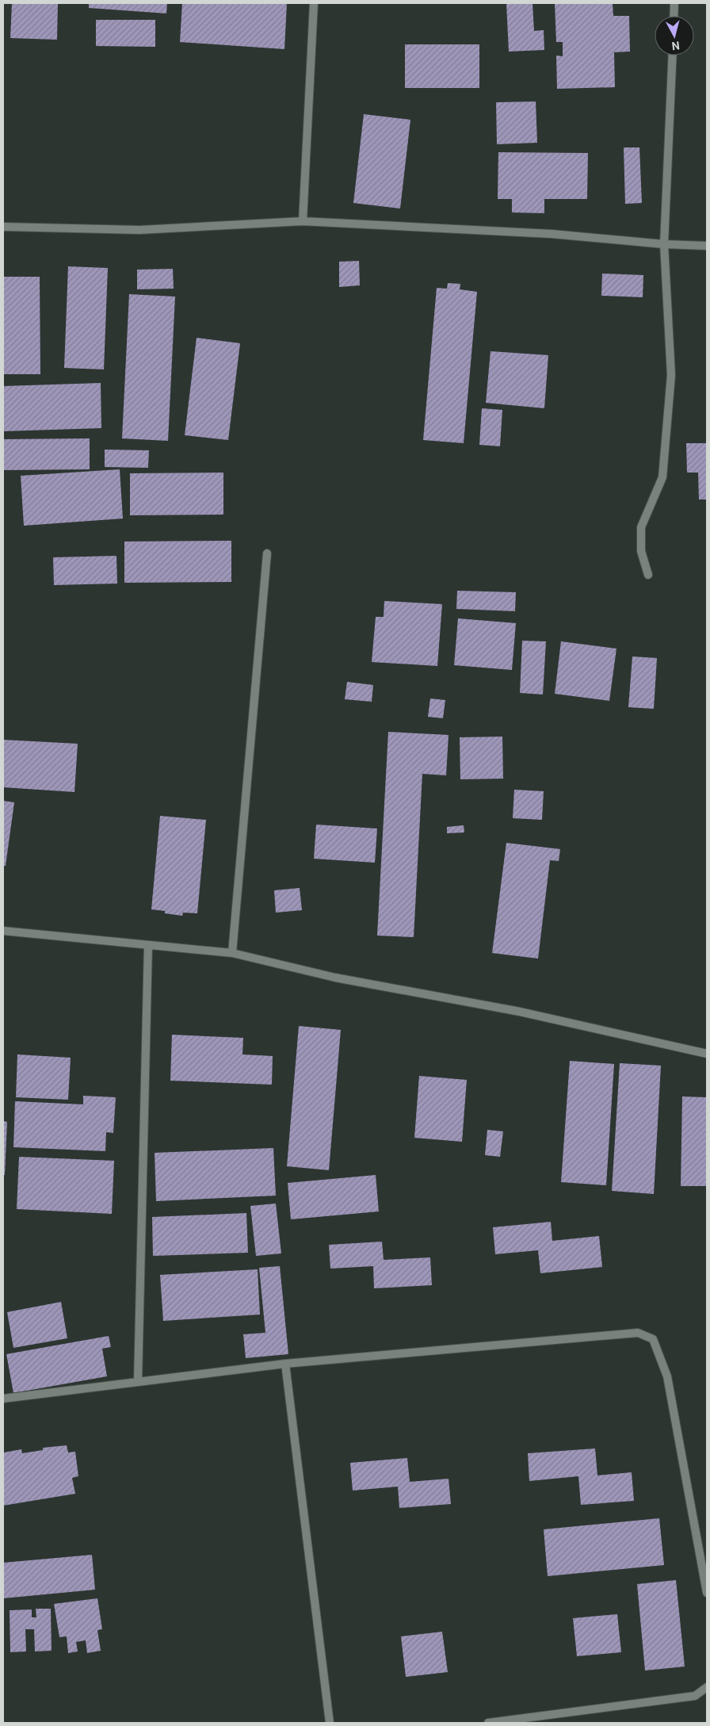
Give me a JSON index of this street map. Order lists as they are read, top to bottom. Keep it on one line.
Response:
{"north":"bottom"}
